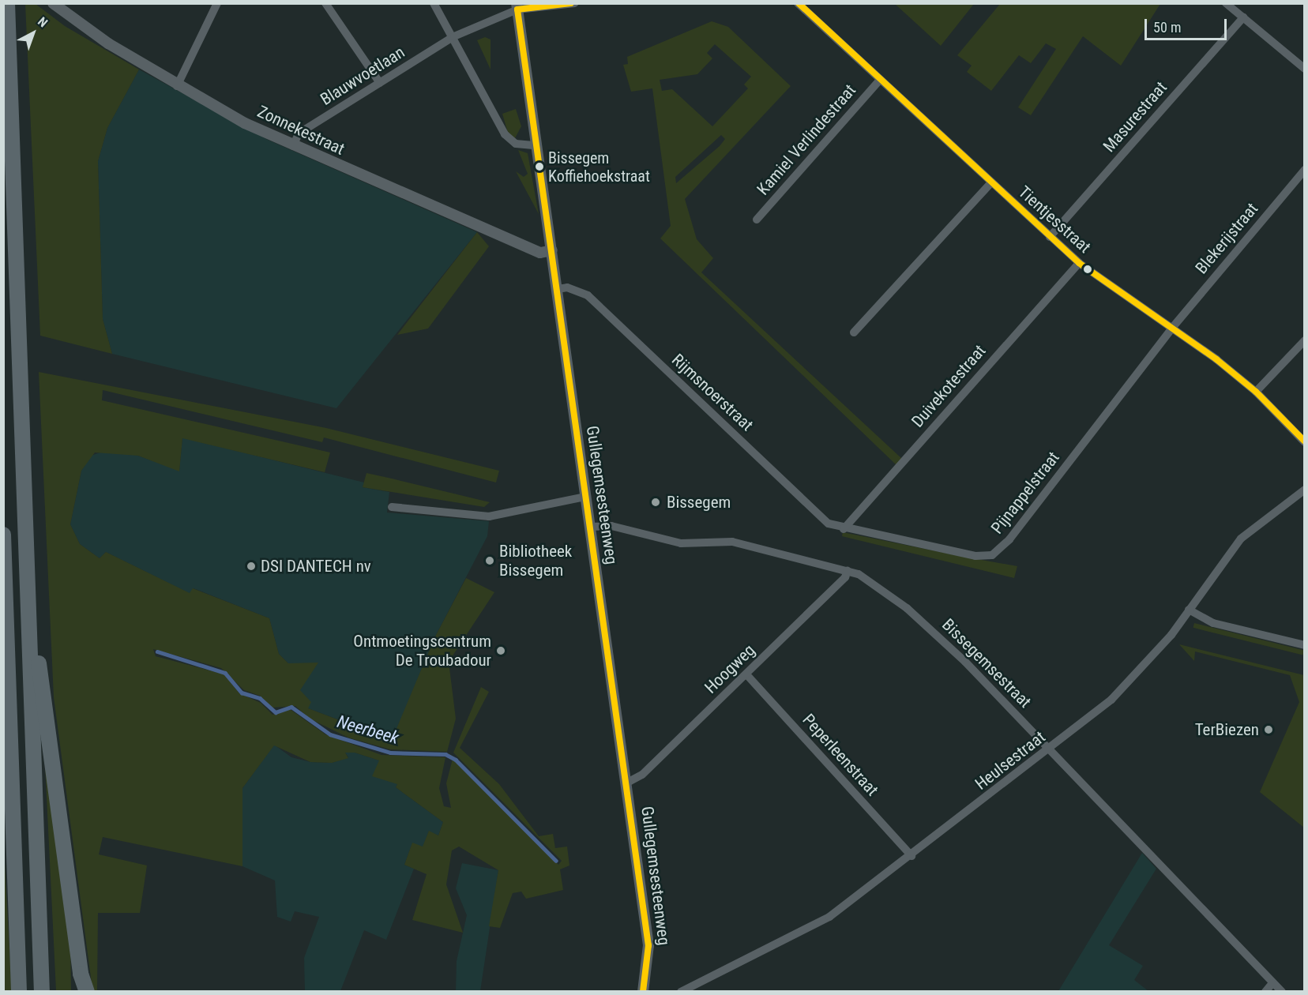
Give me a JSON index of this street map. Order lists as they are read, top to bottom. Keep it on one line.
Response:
{"streets":{"street":["Blauwvoetlaan","Masurestraat","Zonnekestraat","Kamiel Verlindestraat","Tientjesstraat","Blekerijstraat","Duivekotestraat","Rijmsnoerstraat","Pijnappelstraat","Gullegemsesteenweg","Bissegemsestraat","Hoogweg","Peperleenstraat","Heulsestraat"]},"crossings":[["Blauwvoetlaan","Zonnekestraat"],["Blauwvoetlaan","Gullegemsesteenweg"],["Masurestraat","Tientjesstraat"],["Zonnekestraat","Gullegemsesteenweg"],["Kamiel Verlindestraat","Tientjesstraat"],["Tientjesstraat","Blekerijstraat"],["Tientjesstraat","Duivekotestraat"],["Tientjesstraat","Pijnappelstraat"],["Blekerijstraat","Pijnappelstraat"],["Duivekotestraat","Rijmsnoerstraat"],["Duivekotestraat","Pijnappelstraat"],["Rijmsnoerstraat","Pijnappelstraat"],["Rijmsnoerstraat","Gullegemsesteenweg"],["Gullegemsesteenweg","Bissegemsestraat"],["Gullegemsesteenweg","Hoogweg"],["Bissegemsestraat","Hoogweg"],["Bissegemsestraat","Heulsestraat"],["Hoogweg","Peperleenstraat"],["Peperleenstraat","Heulsestraat"]],"water":["Neerbeek"],"places":["Bissegem Koffiehoekstraat","Bissegem","Bibliotheek Bissegem","DSI DANTECH nv","Ontmoetingscentrum De Troubadour","TerBiezen"],"scale_bar":"50 m","north":"top right"}
